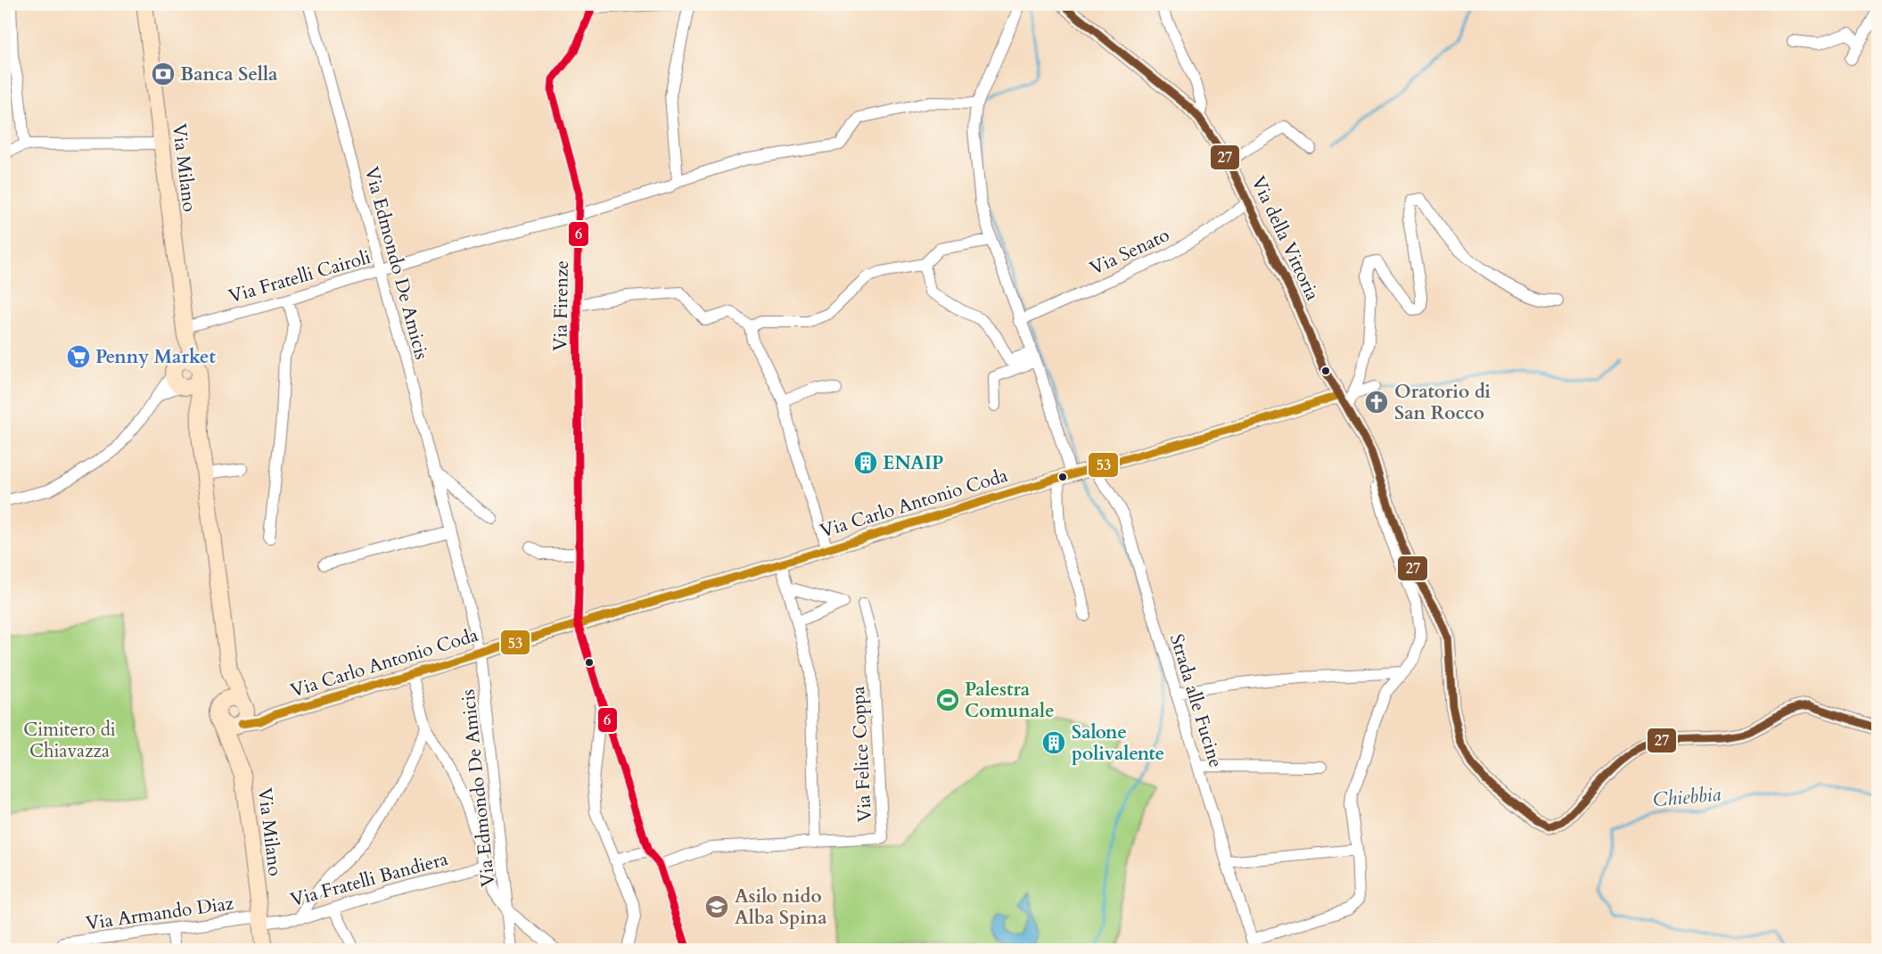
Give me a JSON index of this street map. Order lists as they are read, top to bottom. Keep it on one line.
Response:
{"streets":{"main road":["Via Milano"],"street":["Via della Vittoria","Via Senato","Via Edmondo De Amicis","Via Fratelli Cairoli","Via Firenze","Via Carlo Antonio Coda","Strada alle Fucine","Via Felice Coppa","Via Fratelli Bandiera","Via Armando Diaz"]},"crossings":[["Via Milano","Via Fratelli Cairoli"],["Via Milano","Via Carlo Antonio Coda"],["Via Milano","Via Fratelli Bandiera"],["Via Milano","Via Armando Diaz"],["Via della Vittoria","Via Senato"],["Via della Vittoria","Via Carlo Antonio Coda"],["Via Edmondo De Amicis","Via Fratelli Cairoli"],["Via Edmondo De Amicis","Via Carlo Antonio Coda"],["Via Fratelli Cairoli","Via Firenze"],["Via Firenze","Via Carlo Antonio Coda"],["Via Carlo Antonio Coda","Strada alle Fucine"],["Via Fratelli Bandiera","Via Armando Diaz"]],"water":["Chiebbia"],"parks":["Cimitero di Chiavazza"],"places":{"bank":["Banca Sella"],"supermarket":["Penny Market"],"church":["Oratorio di San Rocco"],"building":["ENAIP","Salone polivalente"],"sports":["Palestra Comunale"],"school or university":["Asilo nido Alba Spina"]},"lines":["transit line 6","transit line 27","transit line 53"]}
